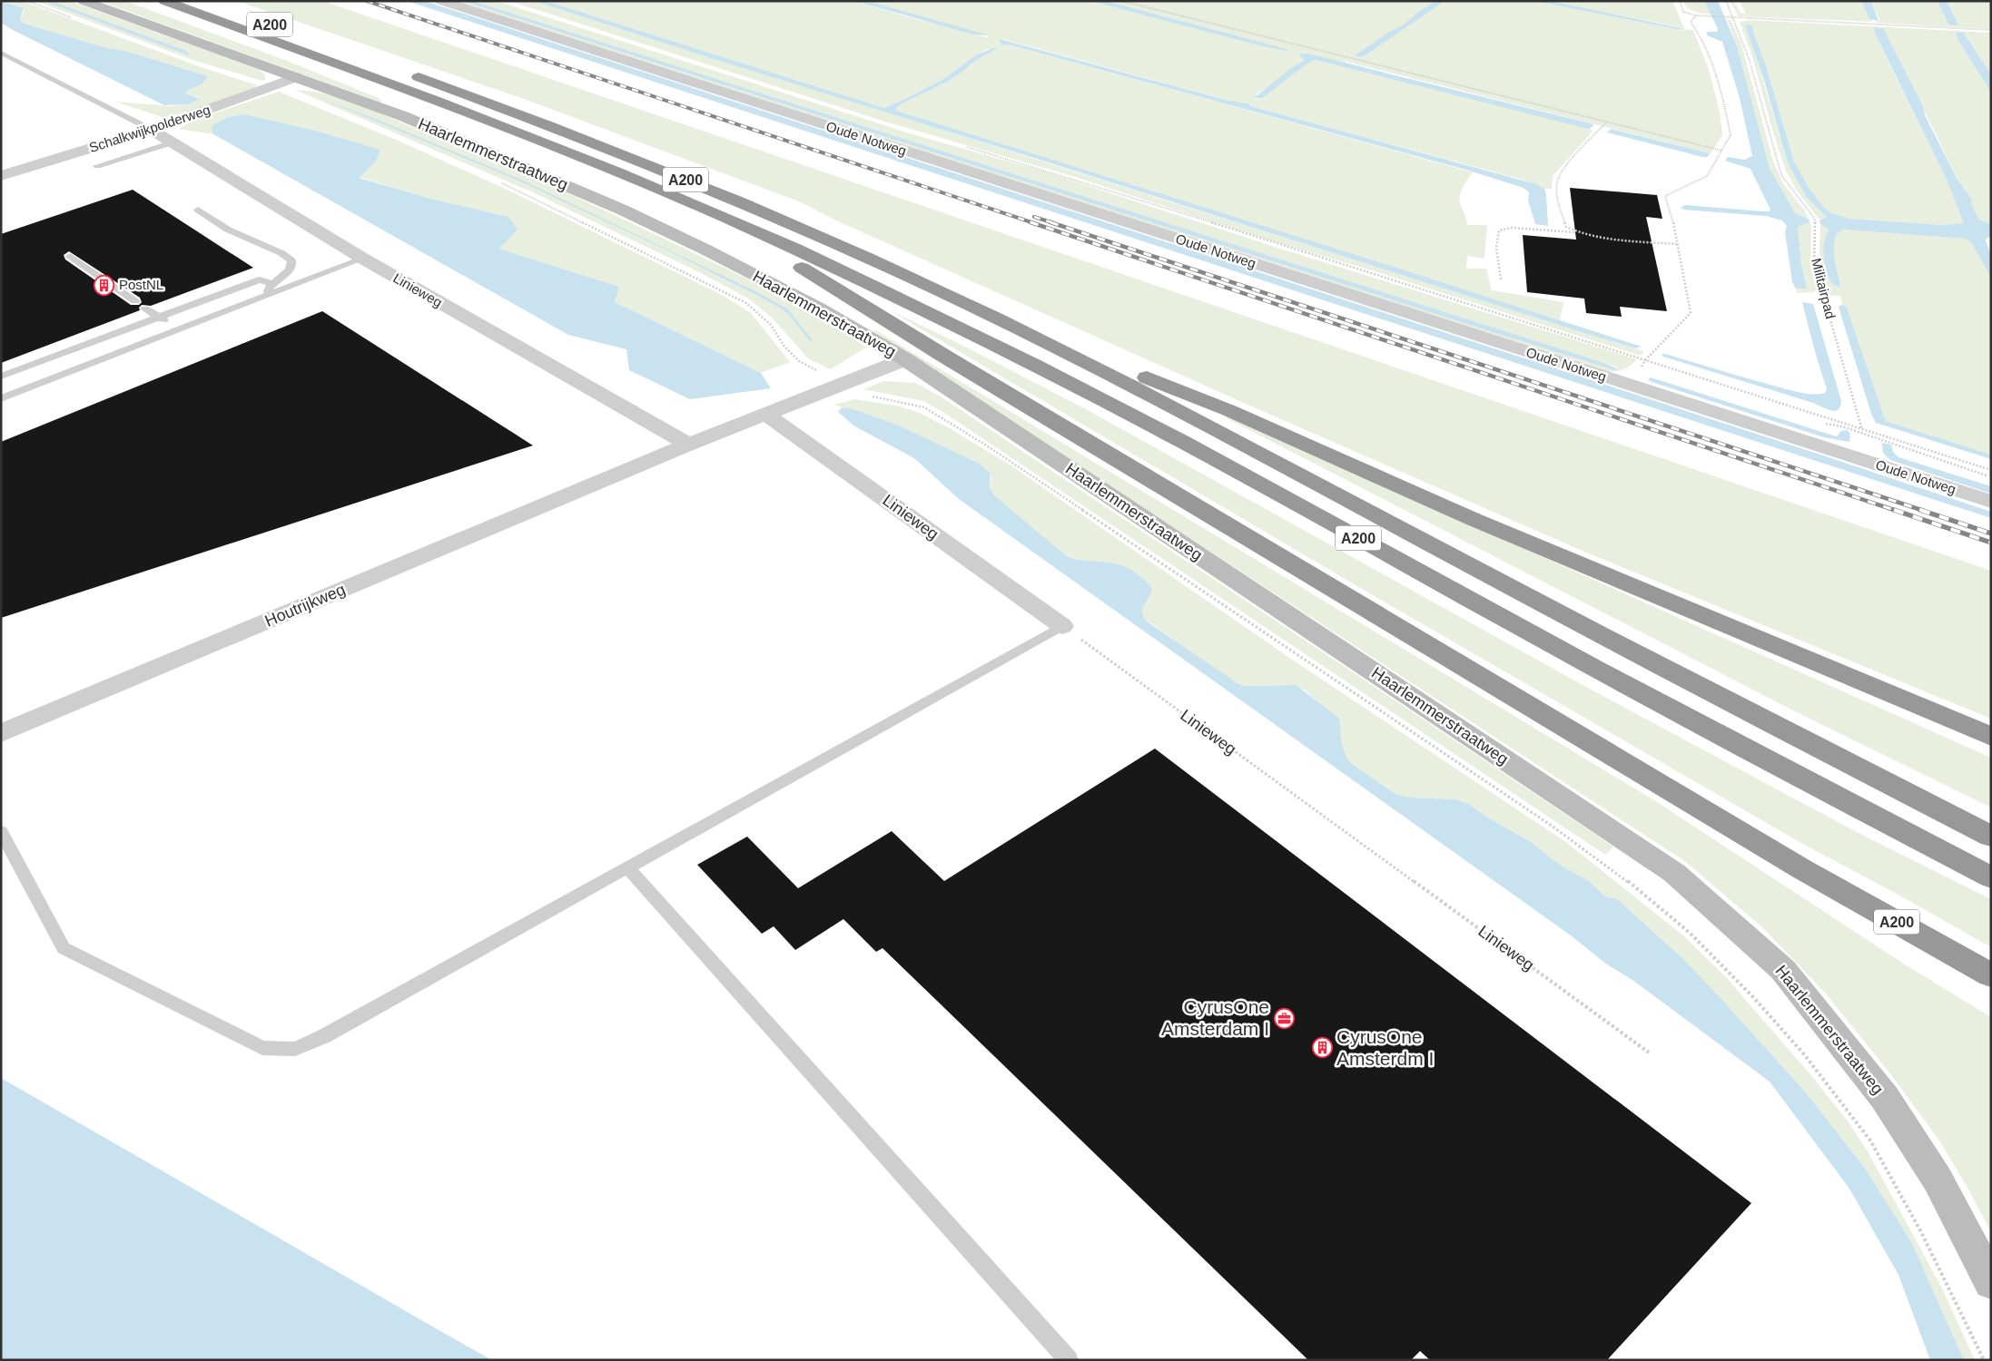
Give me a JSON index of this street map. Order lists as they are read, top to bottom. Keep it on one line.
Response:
{"streets":{"highway":["A200"],"main road":["Haarlemmerstraatweg"],"street":["Schalkwijkpolderweg","Oude Notweg","Linieweg","Houtrijkweg"],"path":["Militairpad"]},"crossings":[["Schalkwijkpolderweg","Haarlemmerstraatweg"],["Schalkwijkpolderweg","Linieweg"],["Linieweg","Houtrijkweg"]],"places":{"building":["PostNL","CyrusOne Amsterdm I"],"office":["CyrusOne Amsterdam I"]}}
